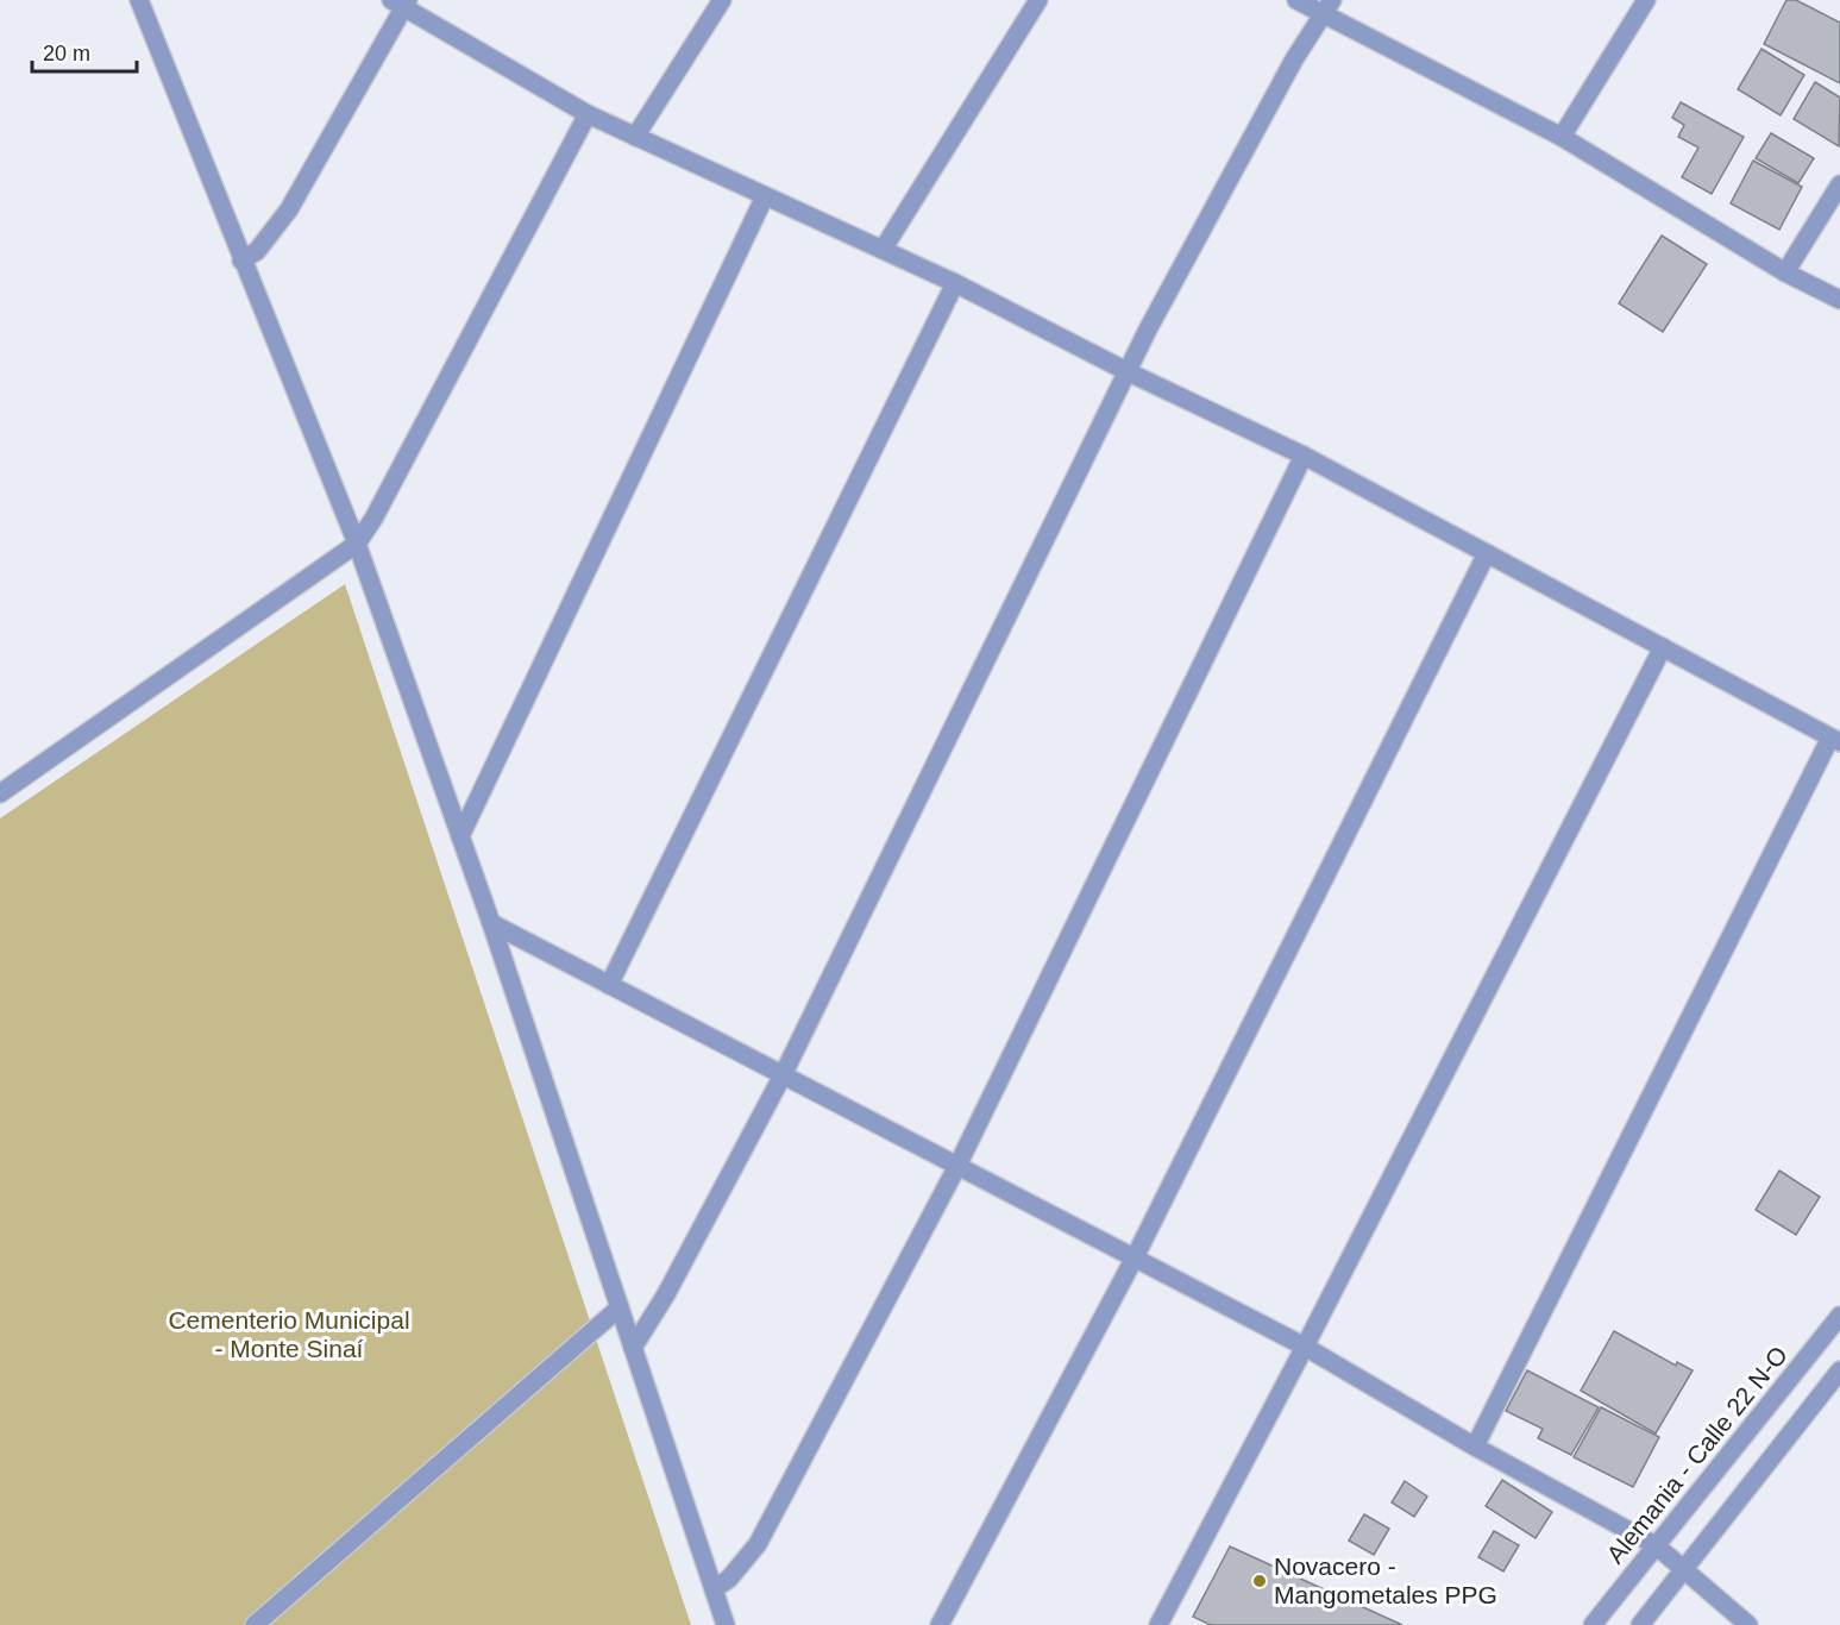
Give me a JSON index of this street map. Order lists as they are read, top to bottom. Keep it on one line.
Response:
{"streets":{"street":["Alemania - Calle 22 N-O"]},"parks":["Cementerio Municipal - Monte Sinaí"],"places":["Novacero - Mangometales PPG"],"scale_bar":"20 m"}
